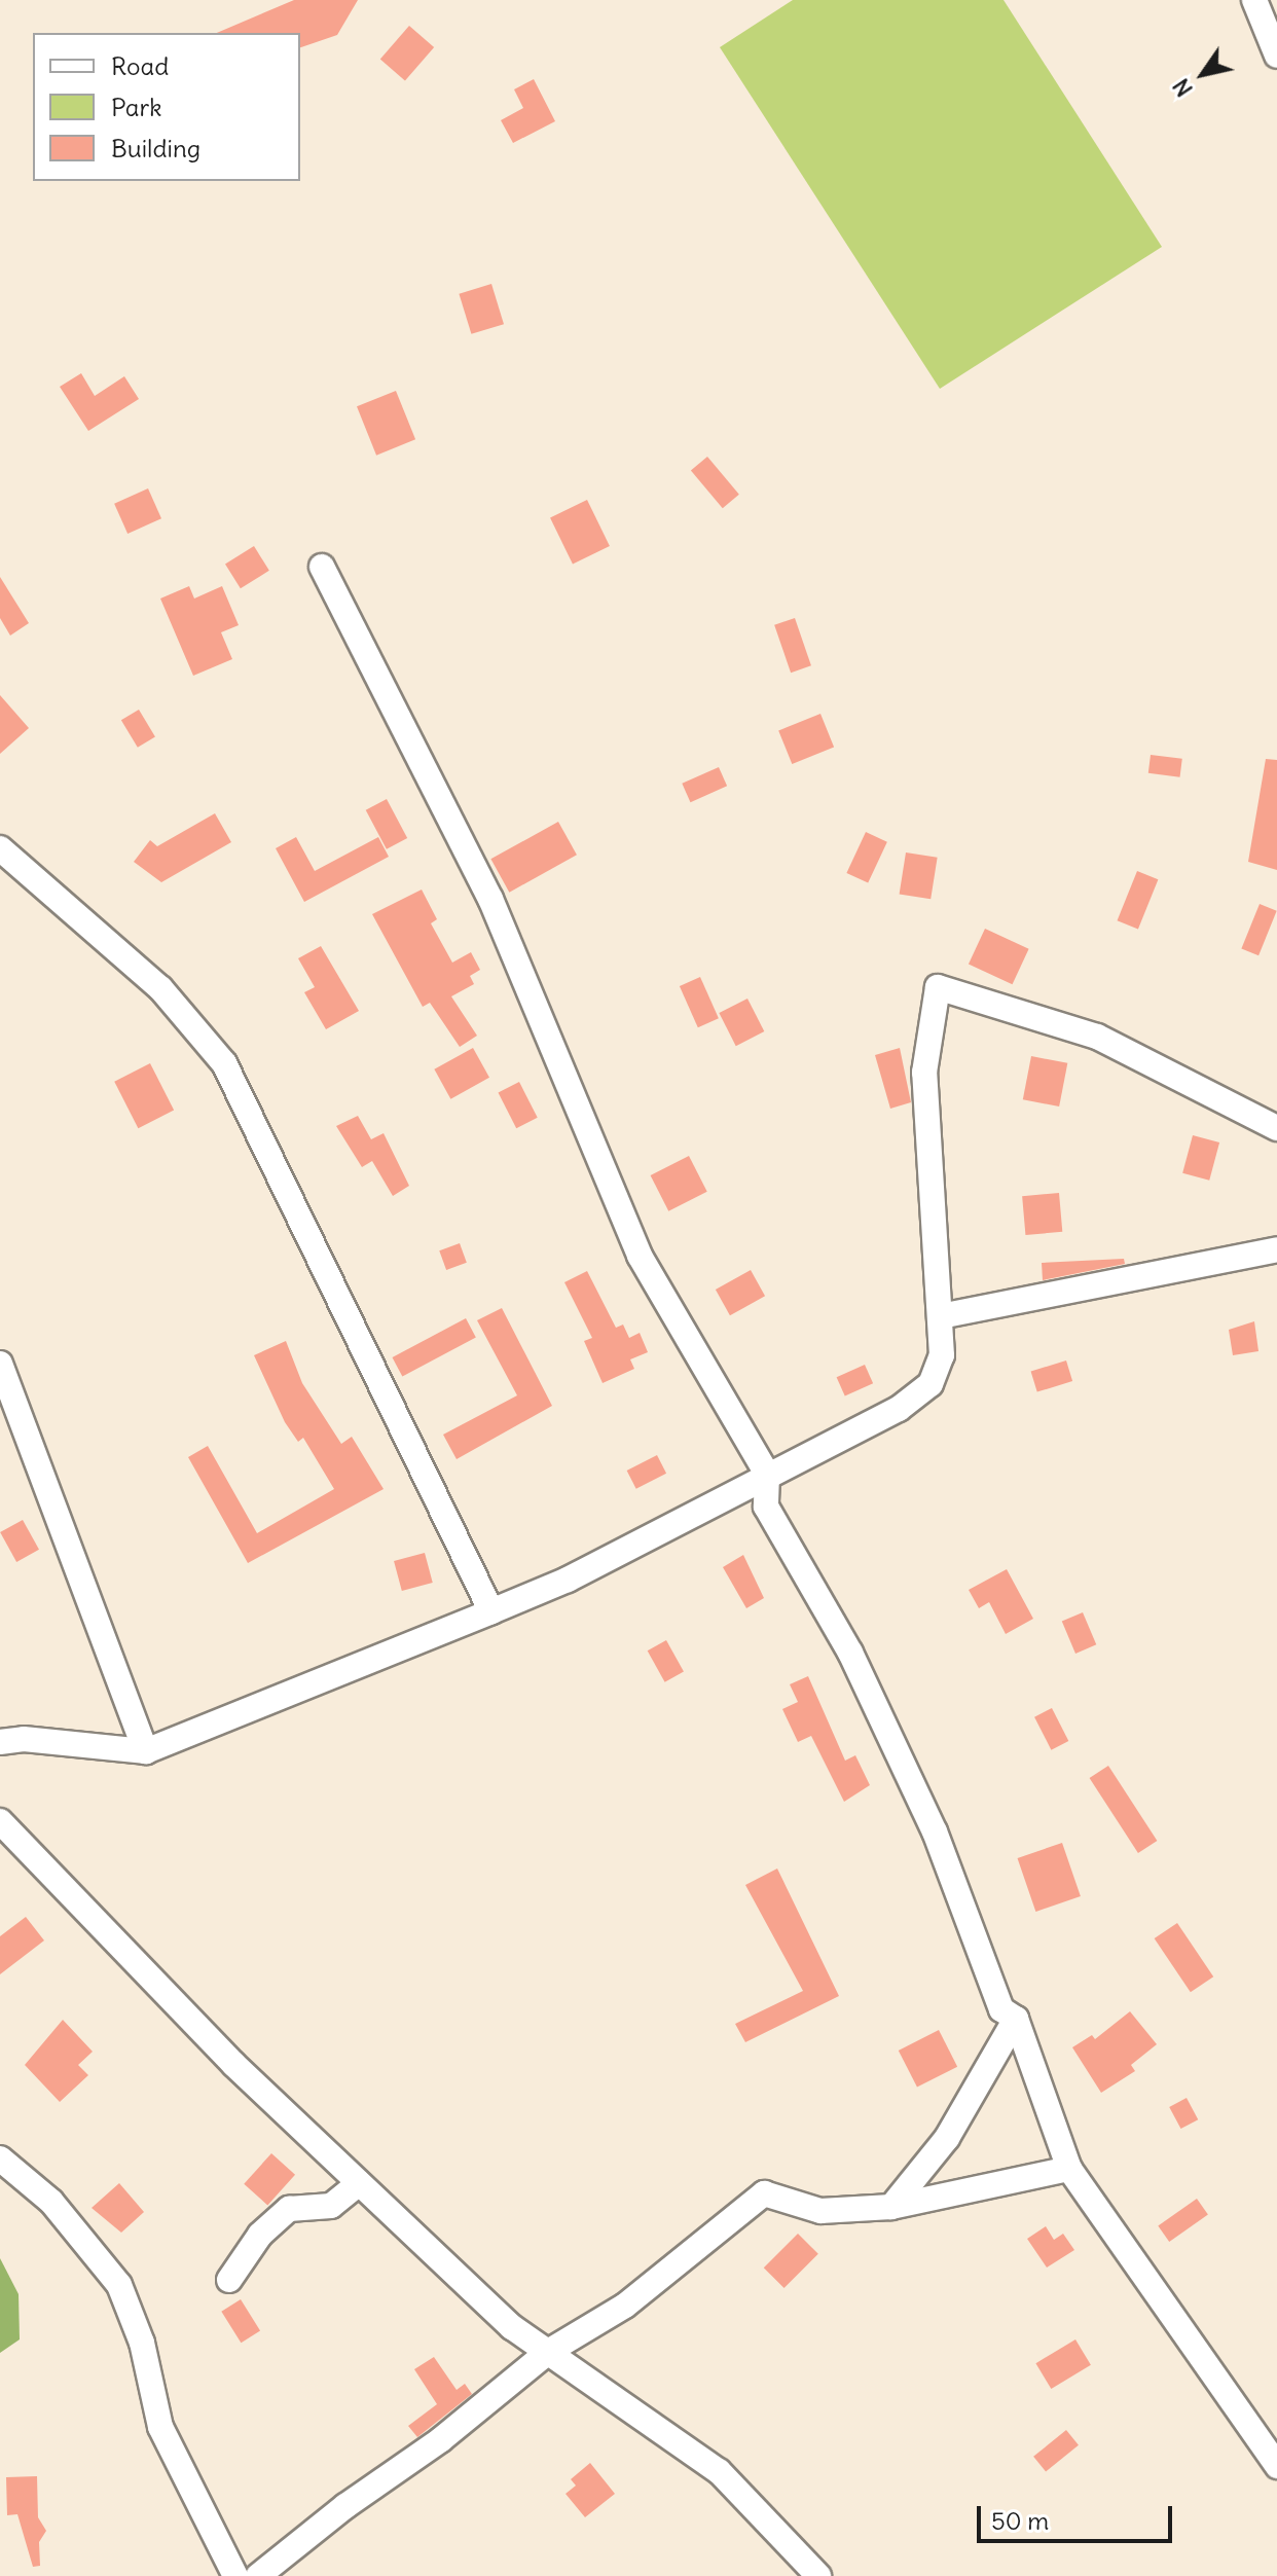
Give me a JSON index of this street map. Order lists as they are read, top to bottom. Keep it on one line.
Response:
{"legend":["Road","Park","Building"],"scale_bar":"50 m","north":"bottom left"}
